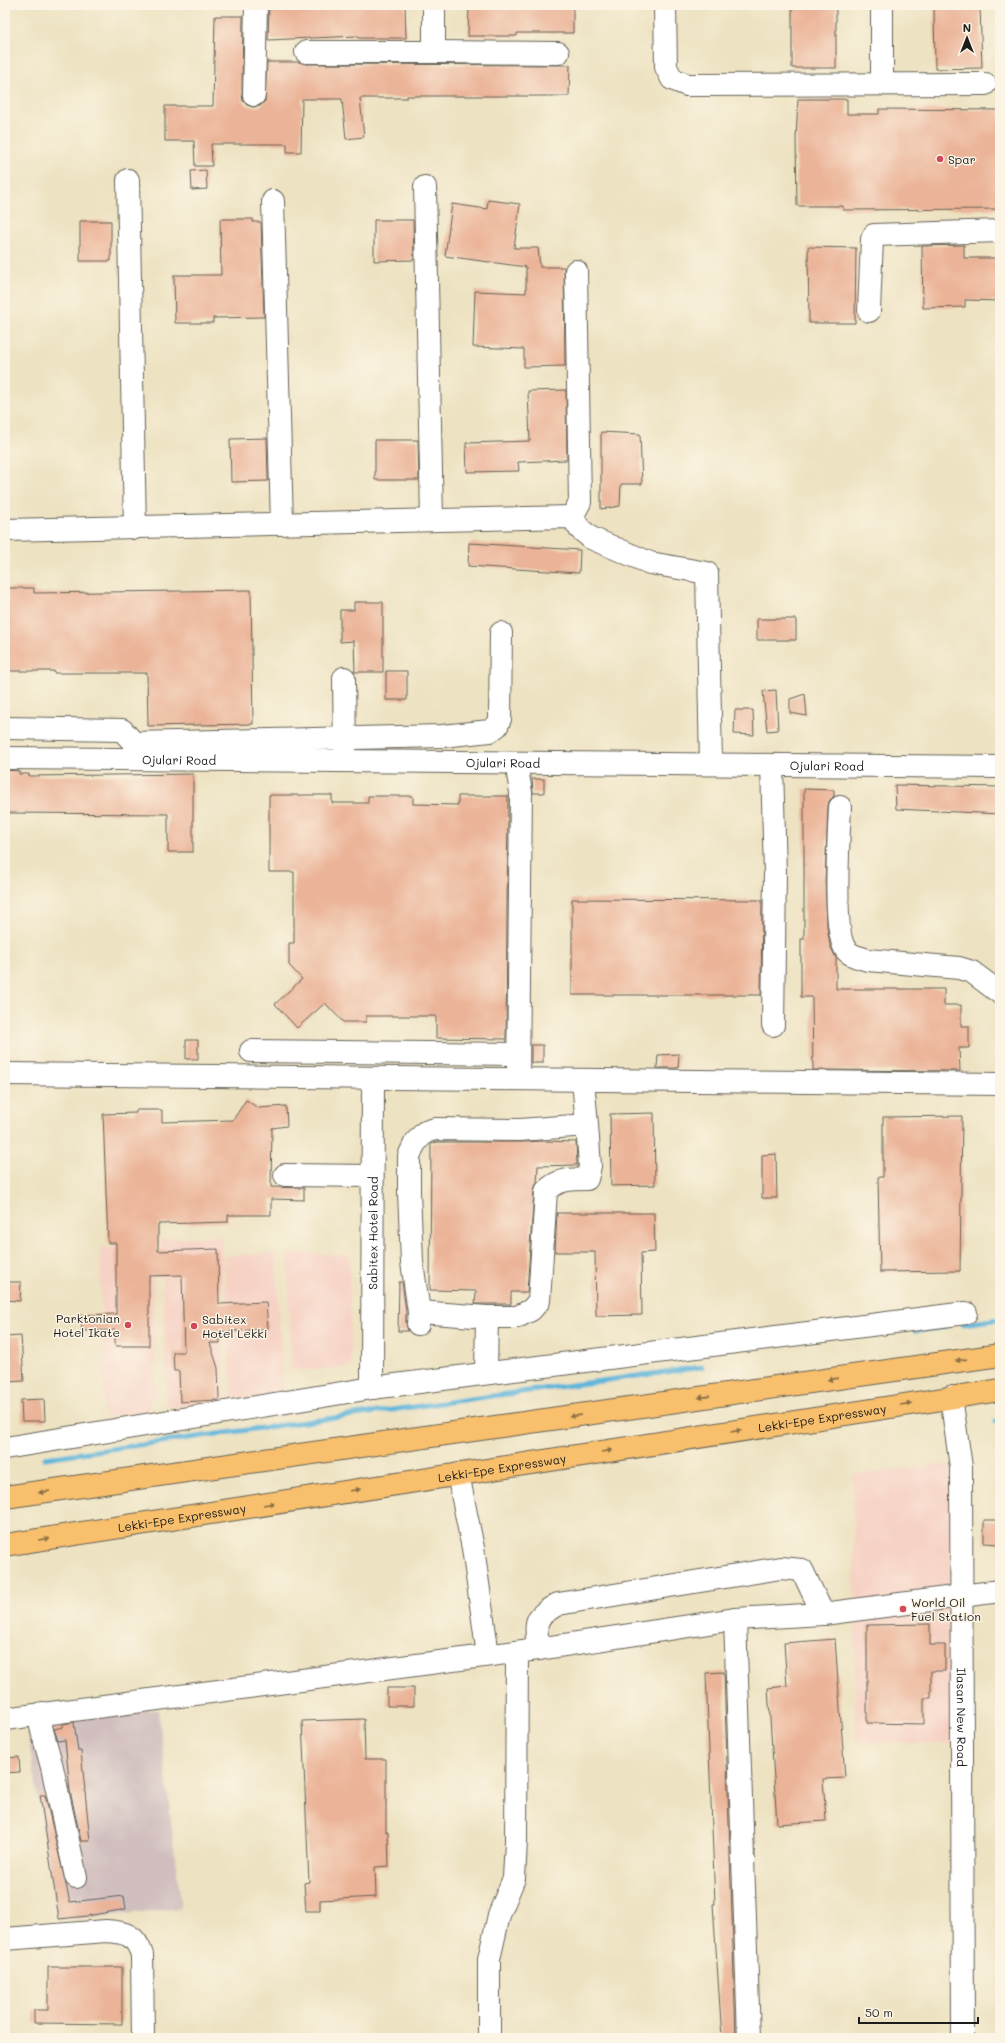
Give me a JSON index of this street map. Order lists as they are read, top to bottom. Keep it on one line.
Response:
{"streets":{"highway":["Lekki-Epe Expressway"],"street":["Ojulari Road","Sabitex Hotel Road","Ilasan New Road"]},"crossings":[["Lekki-Epe Expressway","Ilasan New Road"]],"places":["Spar","Parktonian Hotel Ikate","Sabitex Hotel Lekki","World Oil Fuel Station"],"scale_bar":"50 m","north":"top"}
